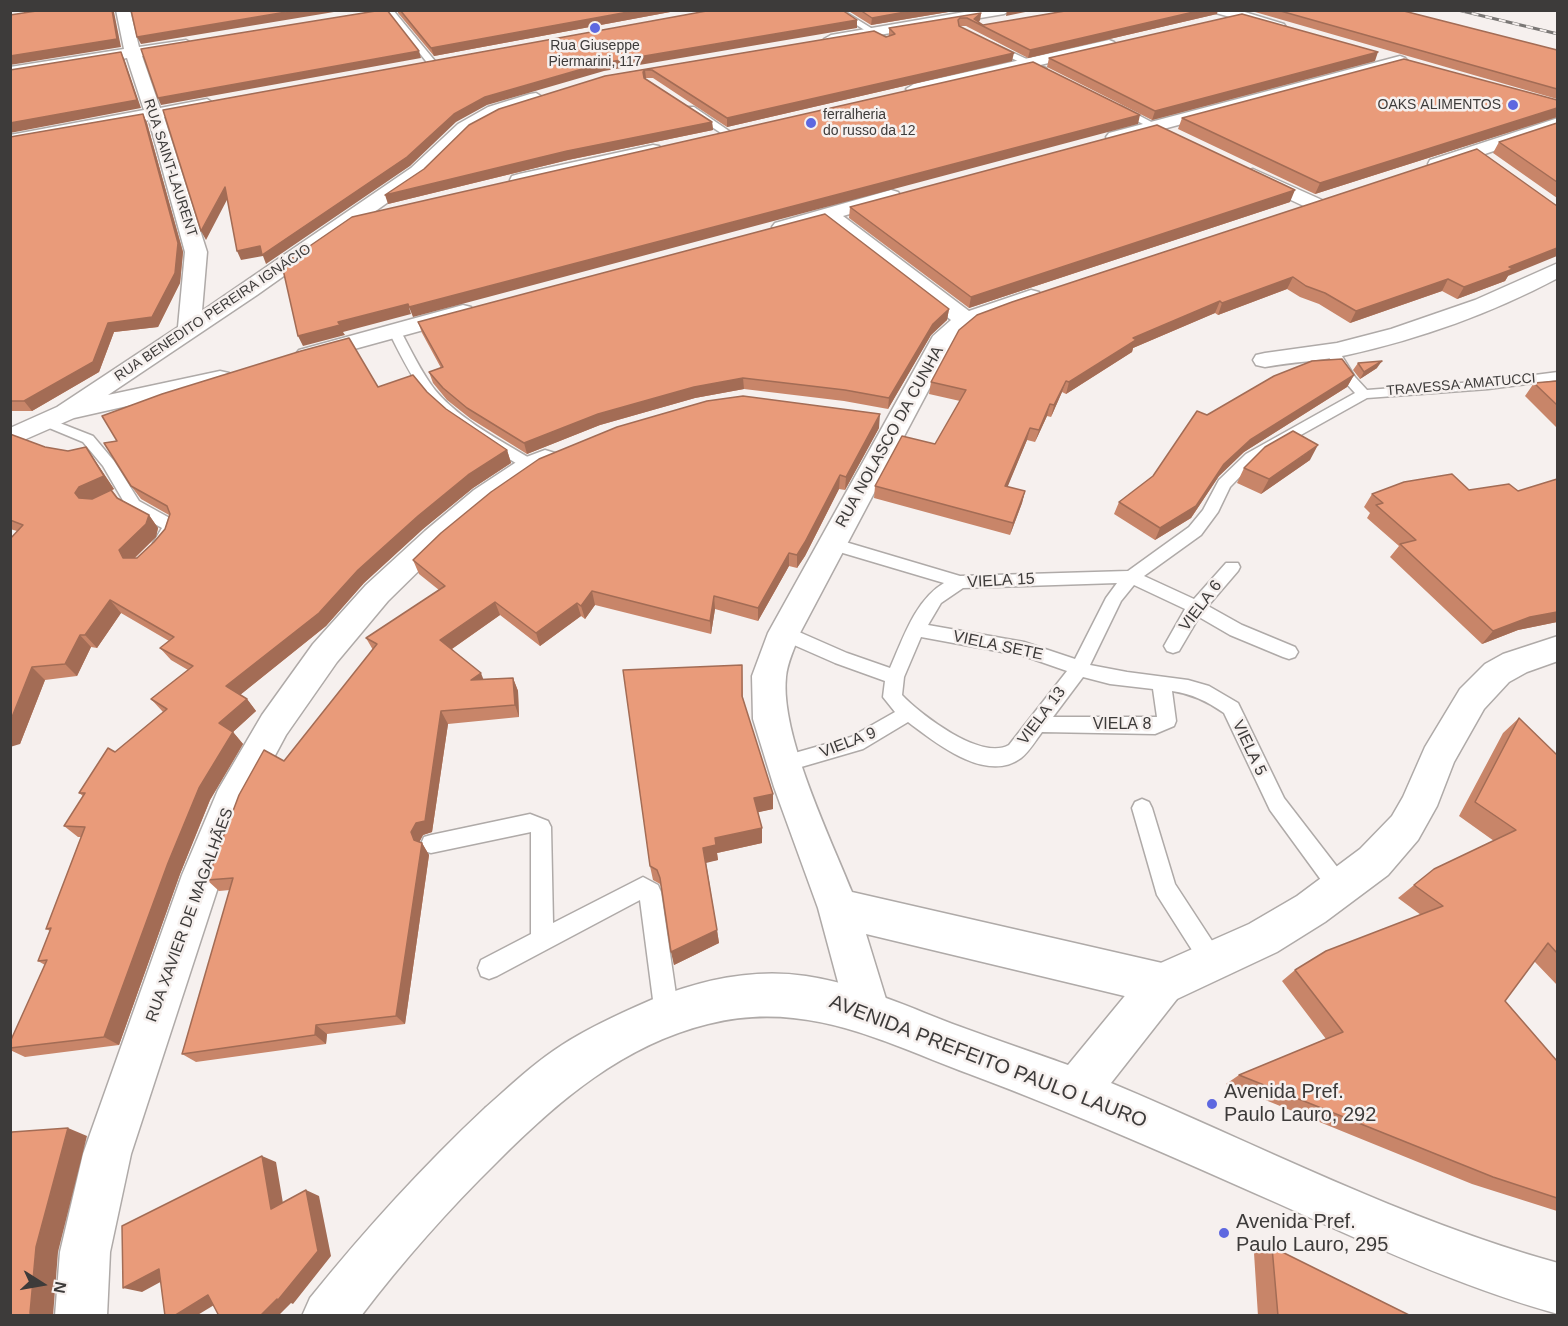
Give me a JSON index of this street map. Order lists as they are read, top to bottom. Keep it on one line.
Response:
{"streets":{"street":["RUA SAINT-LAURENT","RUA BENEDITO PEREIRA IGNÁCIO","RUA NOLASCO DA CUNHA","RUA XAVIER DE MAGALHÃES","AVENIDA PREFEITO PAULO LAURO"],"lane":["TRAVESSA AMATUCCI","VIELA 15","VIELA 6","VIELA SETE","VIELA 13","VIELA 8","VIELA 9","VIELA 5"]},"crossings":[["RUA SAINT-LAURENT","RUA BENEDITO PEREIRA IGNÁCIO"],["TRAVESSA AMATUCCI","VIELA 13"],["RUA NOLASCO DA CUNHA","VIELA 9"],["RUA NOLASCO DA CUNHA","AVENIDA PREFEITO PAULO LAURO"],["VIELA 15","VIELA SETE"],["VIELA 15","VIELA 13"],["VIELA SETE","VIELA 13"],["VIELA SETE","VIELA 5"],["VIELA 13","VIELA 8"],["VIELA 13","VIELA 9"],["VIELA 13","VIELA 5"],["VIELA 8","VIELA 5"]],"places":["Rua Giuseppe Piermarini, 117","OAKS ALIMENTOS","ferralheria do russo da 12","Avenida Pref. Paulo Lauro, 292","Avenida Pref. Paulo Lauro, 295"],"north":"right"}
